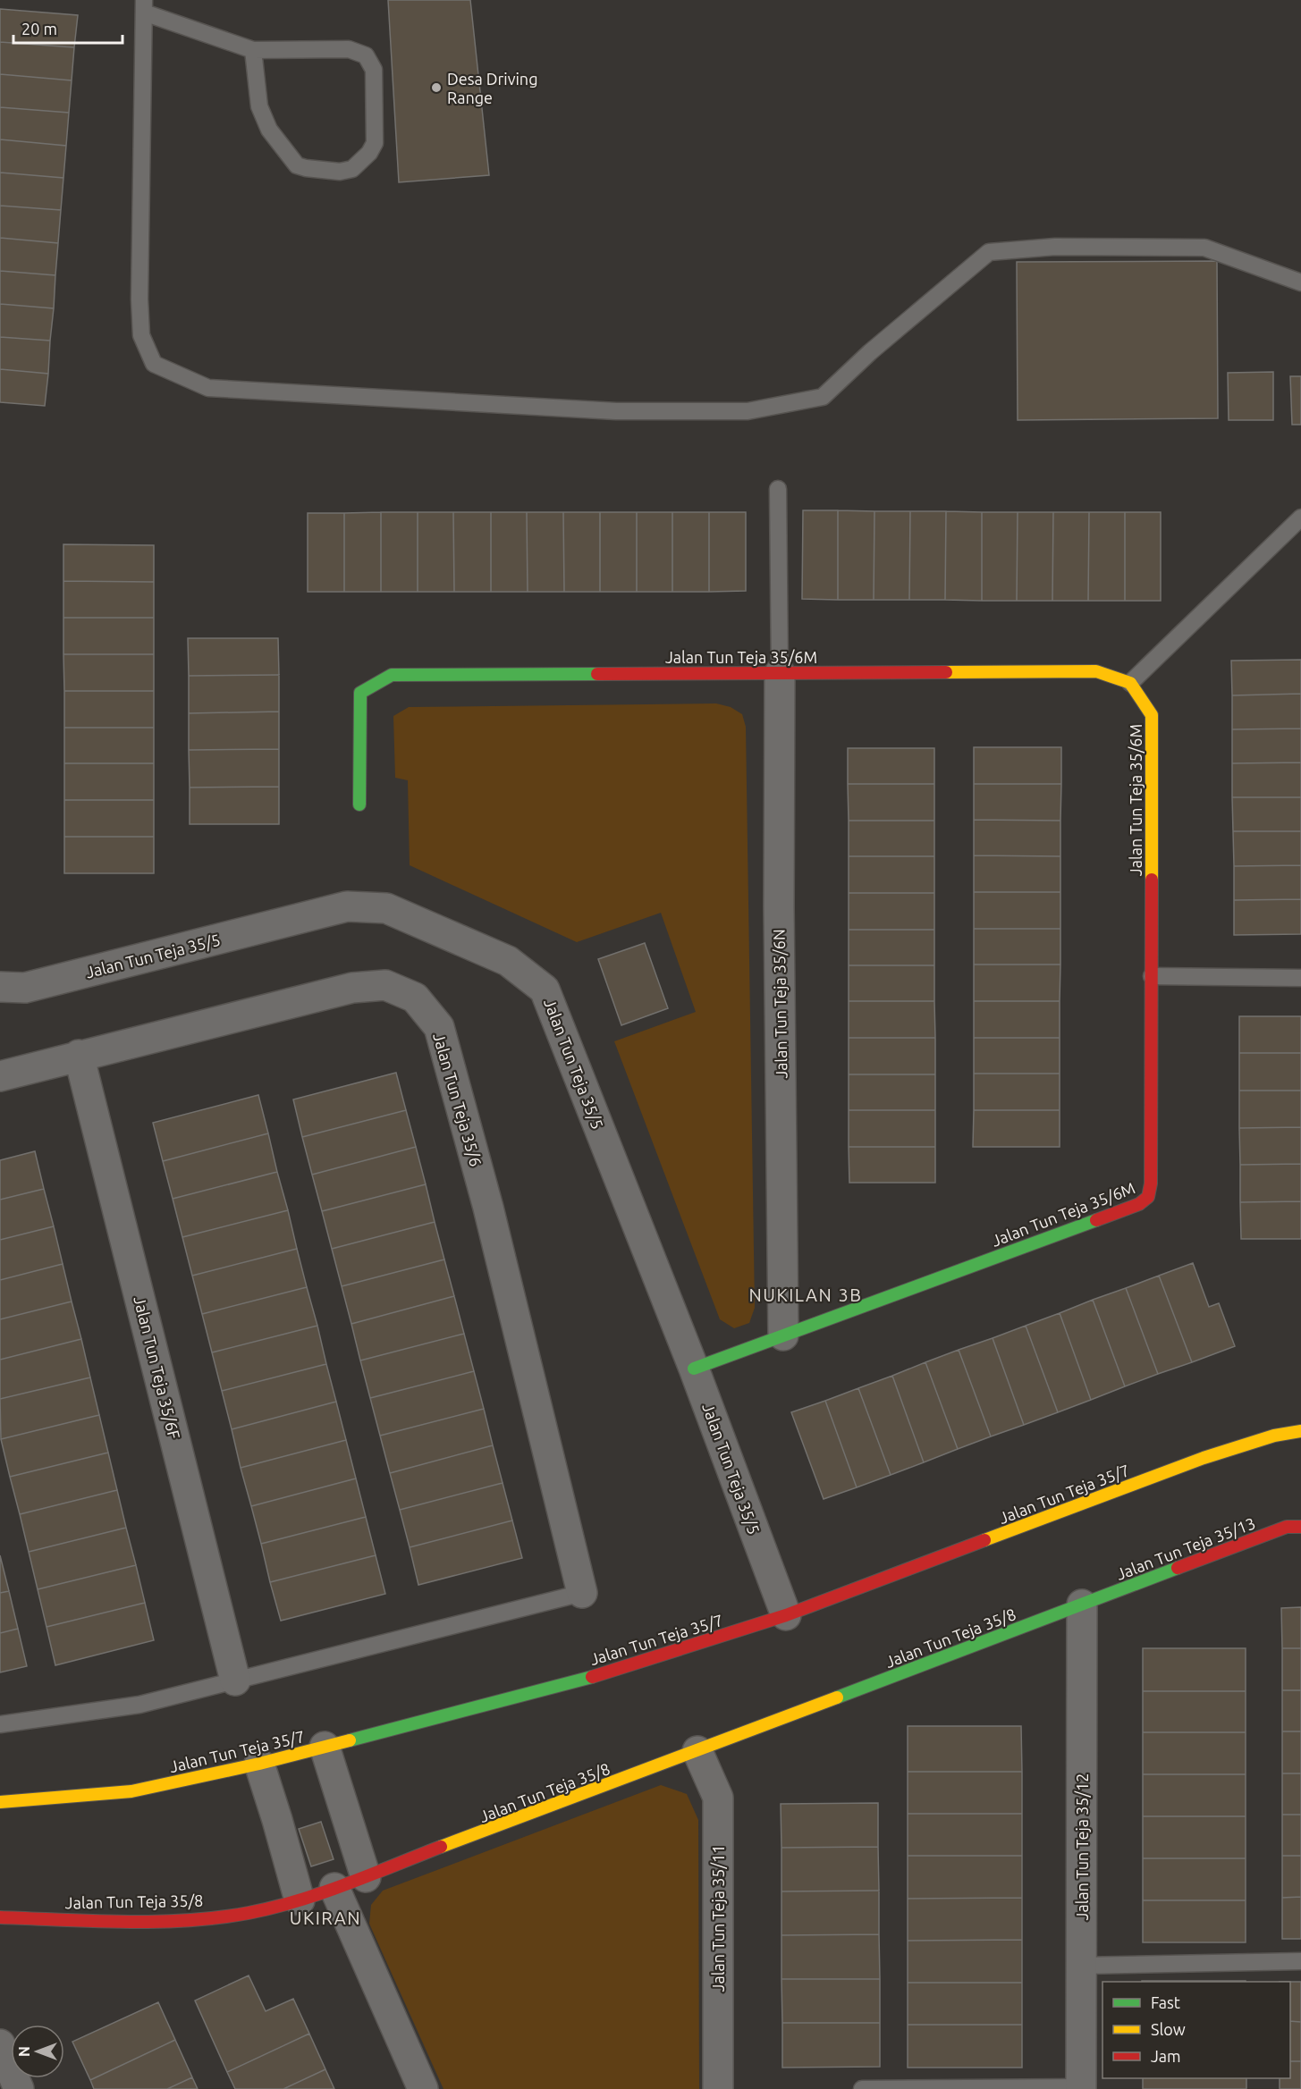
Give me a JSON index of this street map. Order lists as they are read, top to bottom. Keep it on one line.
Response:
{"streets":{"street":["Jalan Tun Teja 35/6M","Jalan Tun Teja 35/5","Jalan Tun Teja 35/6N","Jalan Tun Teja 35/6","Jalan Tun Teja 35/6F","Jalan Tun Teja 35/7","Jalan Tun Teja 35/13","Jalan Tun Teja 35/8","Jalan Tun Teja 35/12","Jalan Tun Teja 35/11"]},"crossings":[["Jalan Tun Teja 35/6M","Jalan Tun Teja 35/5"],["Jalan Tun Teja 35/6M","Jalan Tun Teja 35/6N"],["Jalan Tun Teja 35/5","Jalan Tun Teja 35/7"],["Jalan Tun Teja 35/6","Jalan Tun Teja 35/6F"],["Jalan Tun Teja 35/13","Jalan Tun Teja 35/8"],["Jalan Tun Teja 35/13","Jalan Tun Teja 35/12"],["Jalan Tun Teja 35/8","Jalan Tun Teja 35/12"],["Jalan Tun Teja 35/8","Jalan Tun Teja 35/11"]],"districts":["NUKILAN 3B","UKIRAN"],"places":["Desa Driving Range"],"legend":["Fast","Slow","Jam"],"scale_bar":"20 m","north":"left"}
